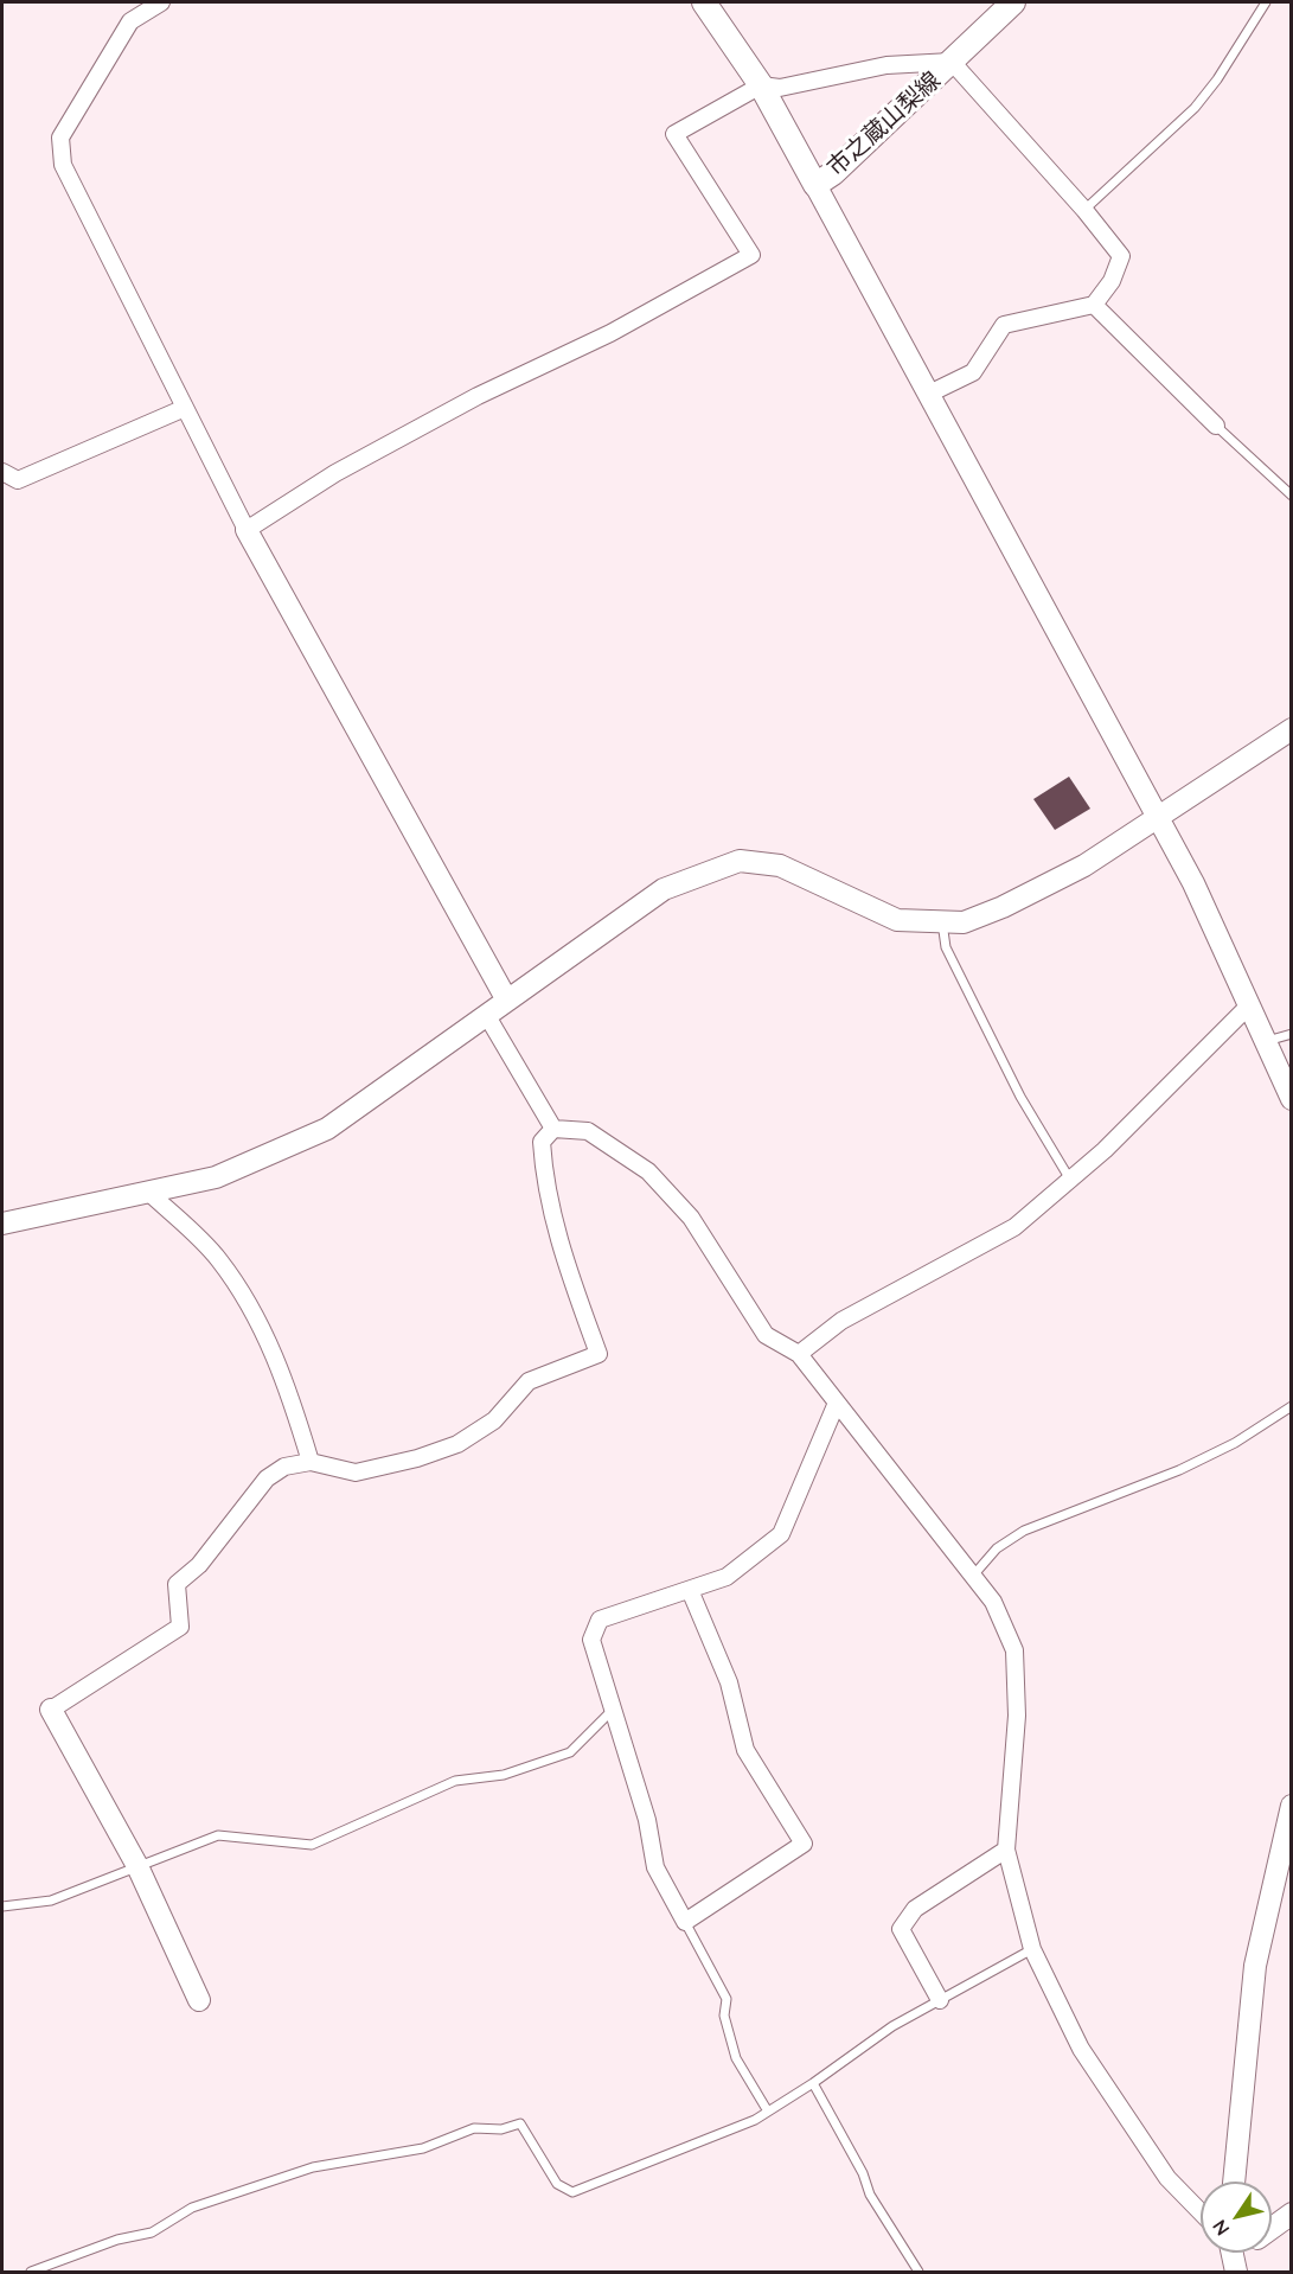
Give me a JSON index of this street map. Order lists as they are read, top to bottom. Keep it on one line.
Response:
{"streets":{"main road":["市之蔵山梨線"]},"north":"bottom left"}
